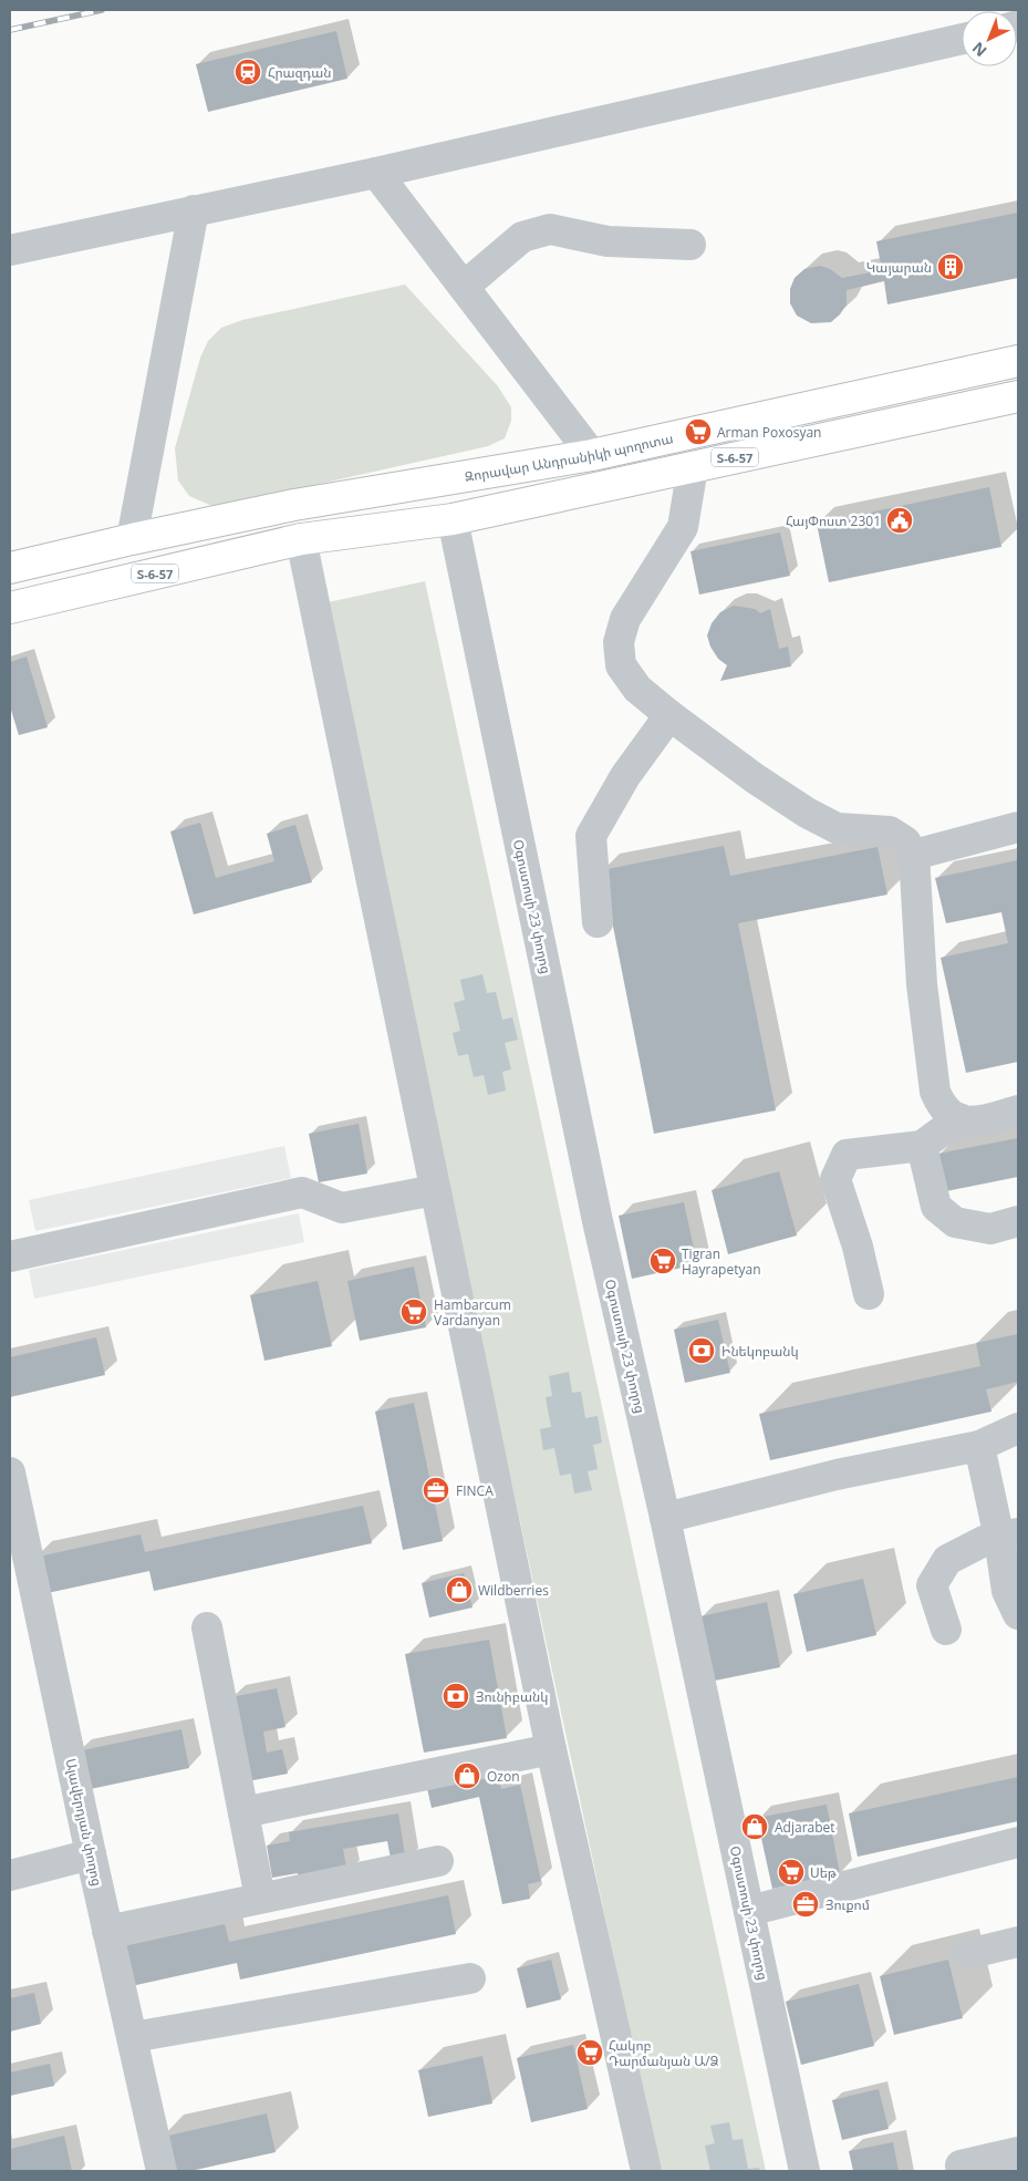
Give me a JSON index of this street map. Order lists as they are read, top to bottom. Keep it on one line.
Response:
{"streets":{"main road":["Զորավար Անդրանիկի պողոտա","Տ-6-57"],"street":["Օգոստոսի 23 փողոց","Ալավերդյան փողոց"]},"crossings":[["Տ-6-57","Օգոստոսի 23 փողոց"]],"places":{"station":["Հրազդան"],"building":["Կայարան"],"supermarket":["Arman Poxosyan","Tigran Hayrapetyan","Hambarcum Vardanyan","Սեթ","Հակոբ Դարմանյան Ա/Ձ"],"public building":["ՀայՓոստ 2301"],"bank":["Ինեկոբանկ","Յունիբանկ"],"office":["FINCA","Յուքոմ"],"shop":["Wildberries","Ozon","Adjarabet"]},"north":"bottom left"}
